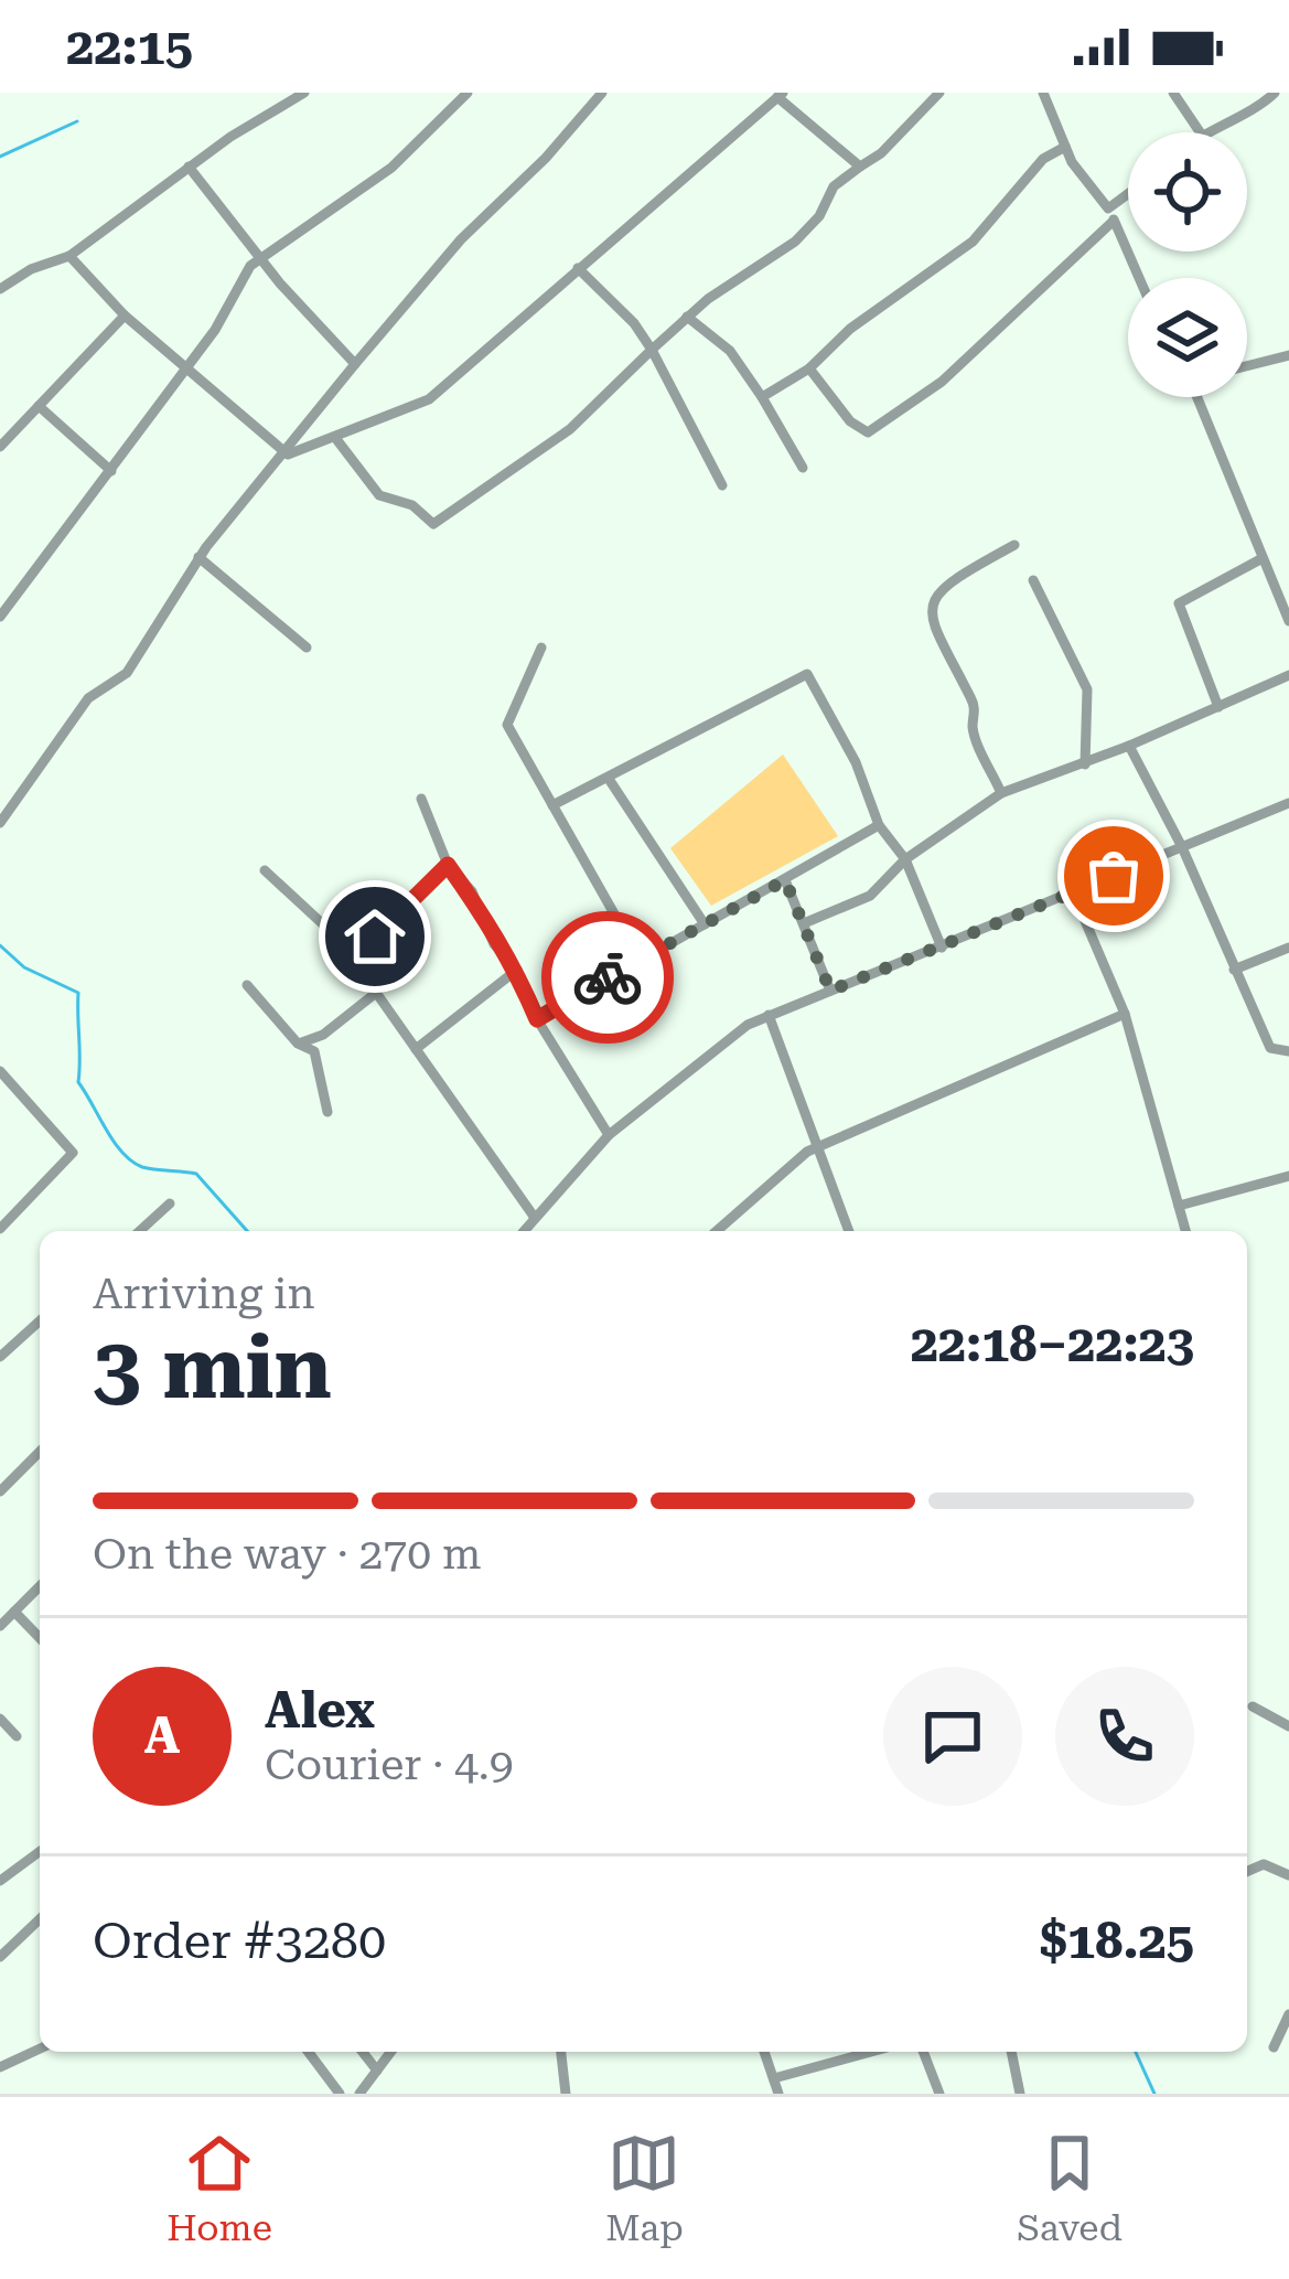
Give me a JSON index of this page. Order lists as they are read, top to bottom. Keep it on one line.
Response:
{"page":{"status":"22:15","heading":["3 min","Arriving in","22:18–22:23"],"panel":["Alex","Courier · 4.9","Order #3280","$18.25"],"bar":"On the way · 270 m","round":"A","tabs":["Home","Map","Saved"]}}
